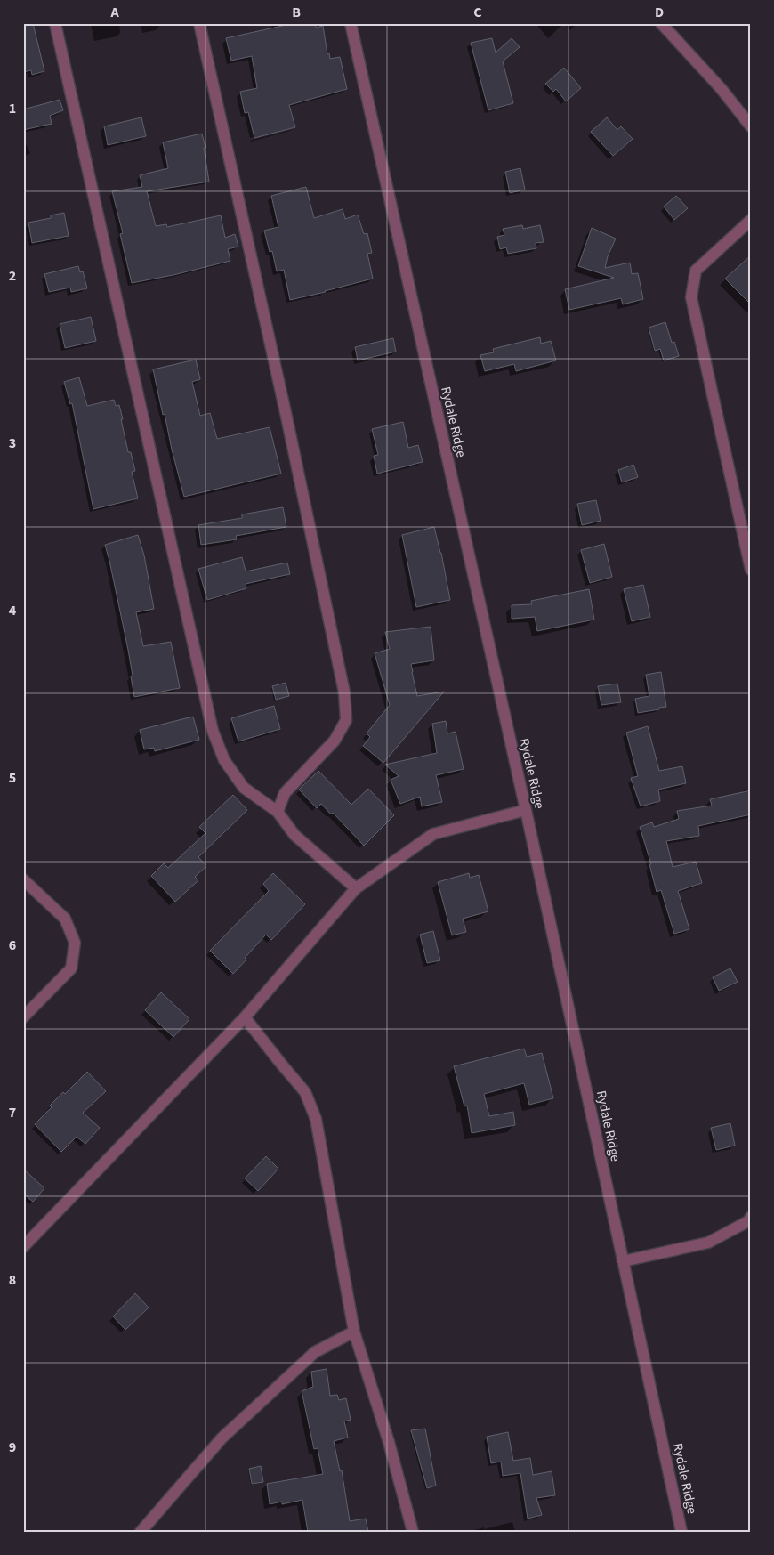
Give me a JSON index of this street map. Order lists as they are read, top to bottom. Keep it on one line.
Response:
{"streets":{"street":["Rydale Ridge"]},"grid":{"columns":["A","B","C","D"],"rows":["1","2","3","4","5","6","7","8","9"]}}
